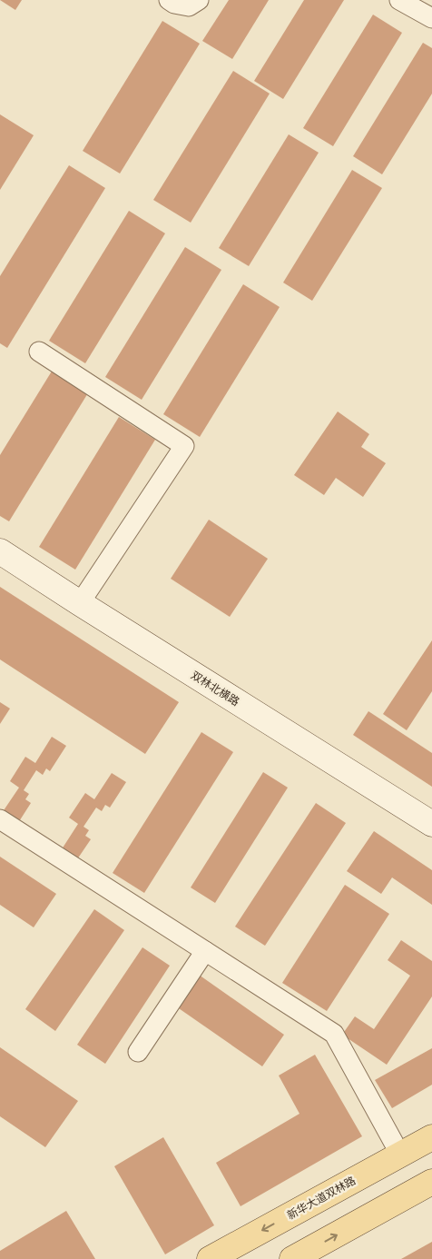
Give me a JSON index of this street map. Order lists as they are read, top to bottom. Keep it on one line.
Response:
{"streets":{"main road":["新华大道双林路"],"street":["双林北横路"]}}
